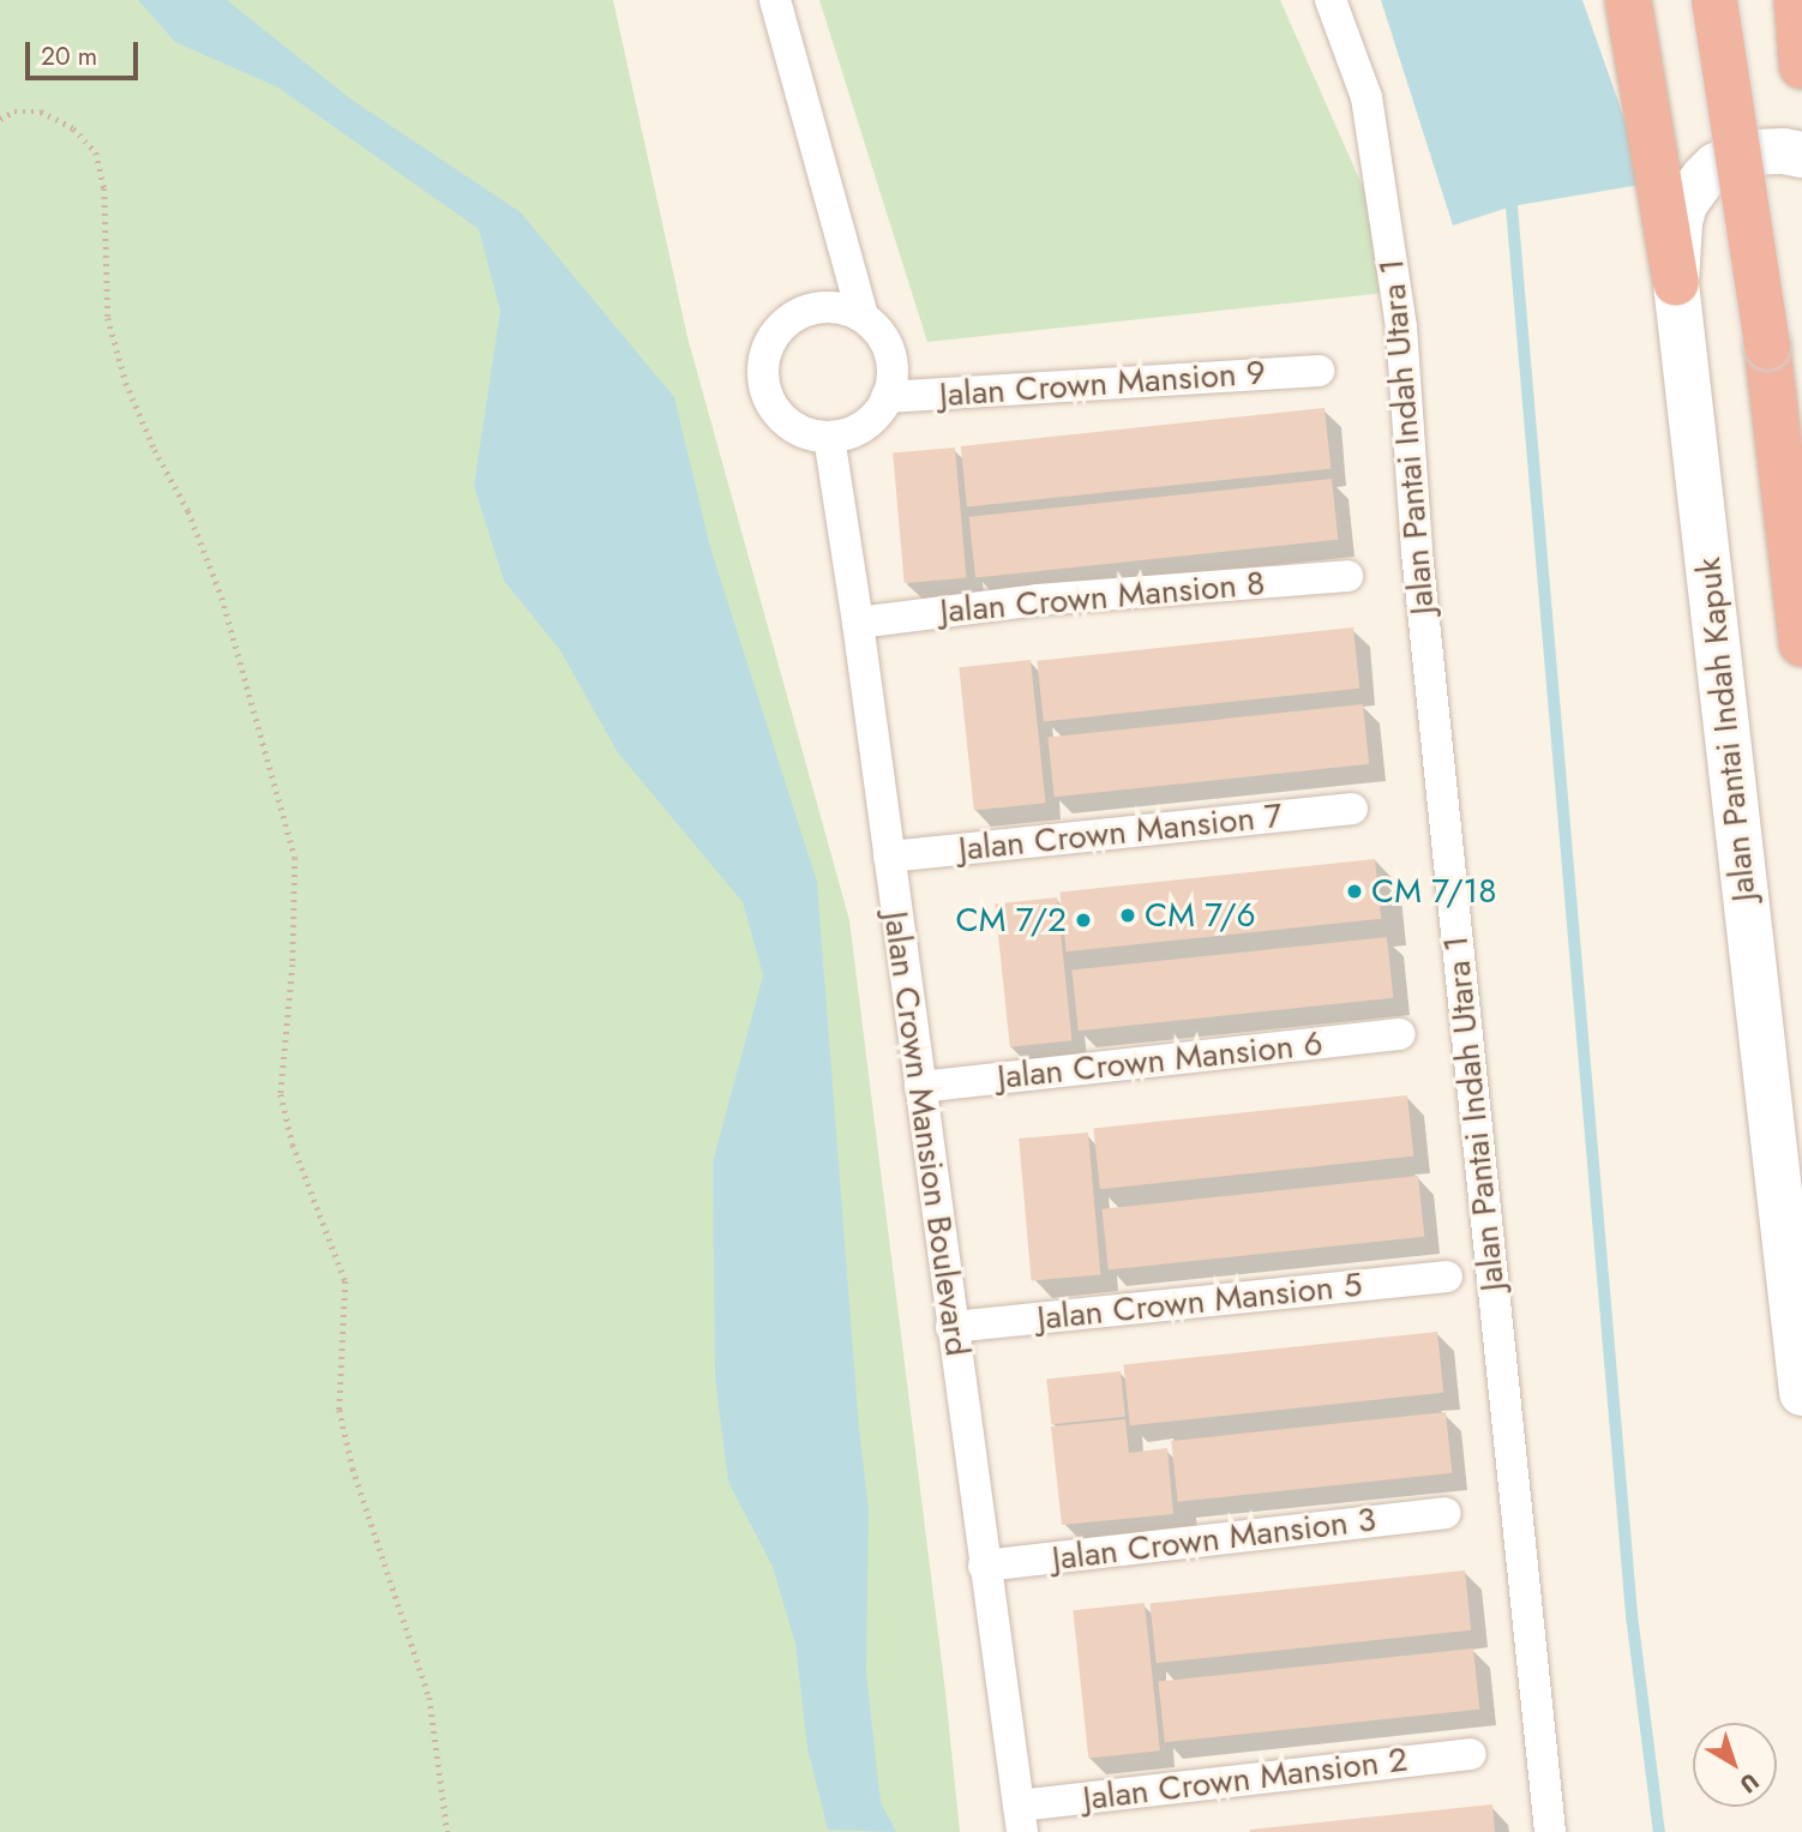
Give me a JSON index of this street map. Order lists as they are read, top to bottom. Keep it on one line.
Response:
{"streets":{"main road":["Jalan Pantai Indah Kapuk"],"street":["Jalan Crown Mansion 9","Jalan Pantai Indah Utara 1","Jalan Crown Mansion 8","Jalan Crown Mansion 7","Jalan Crown Mansion 6","Jalan Crown Mansion Boulevard","Jalan Crown Mansion 5","Jalan Crown Mansion 3","Jalan Crown Mansion 2"]},"crossings":[["Jalan Crown Mansion 9","Jalan Crown Mansion Boulevard"],["Jalan Crown Mansion 8","Jalan Crown Mansion Boulevard"],["Jalan Crown Mansion 7","Jalan Crown Mansion Boulevard"],["Jalan Crown Mansion 6","Jalan Crown Mansion Boulevard"],["Jalan Crown Mansion Boulevard","Jalan Crown Mansion 5"],["Jalan Crown Mansion Boulevard","Jalan Crown Mansion 3"],["Jalan Crown Mansion Boulevard","Jalan Crown Mansion 2"]],"places":["CM 7/18","CM 7/6","CM 7/2"],"scale_bar":"20 m","north":"bottom right"}
